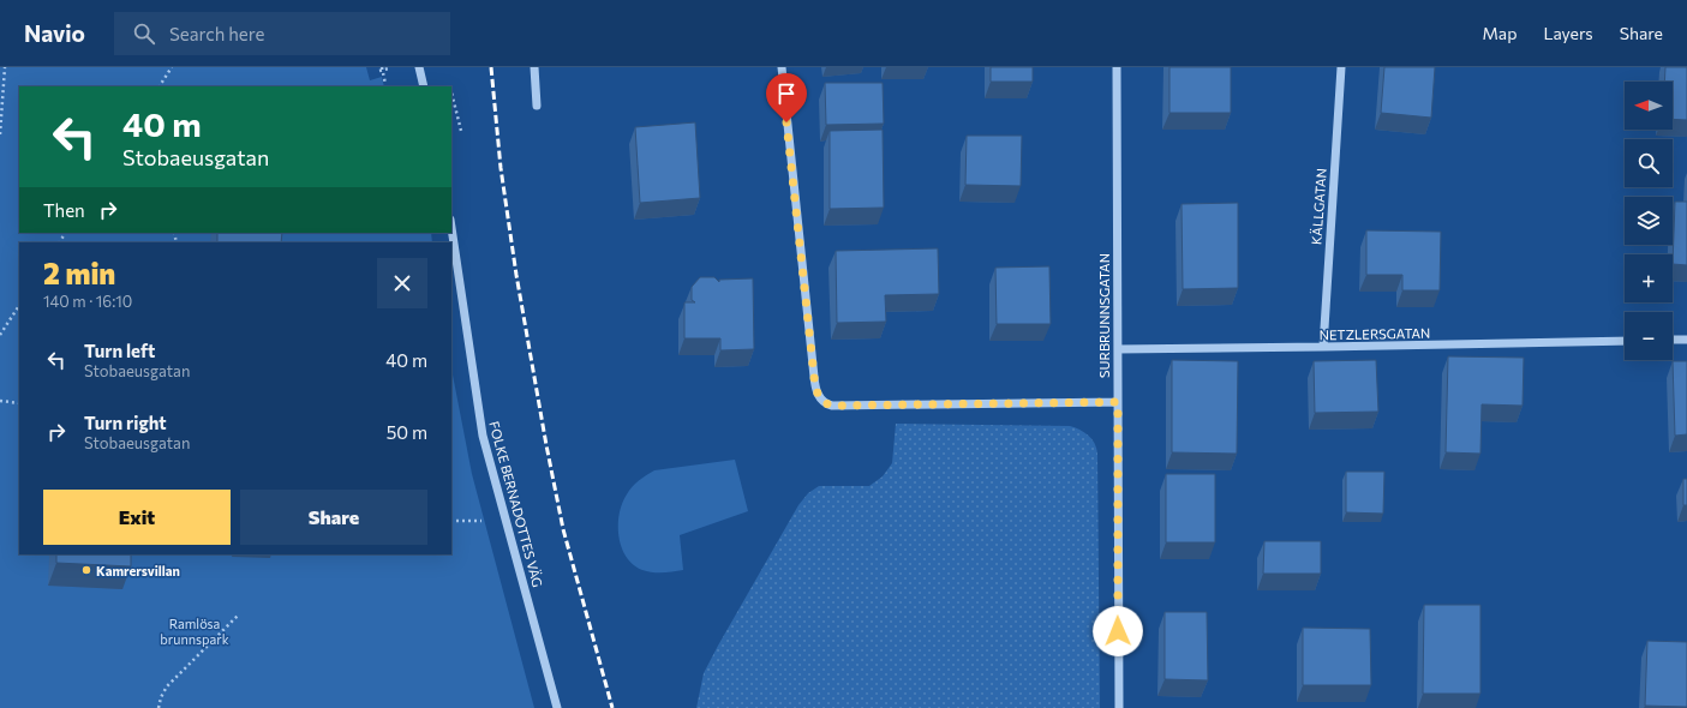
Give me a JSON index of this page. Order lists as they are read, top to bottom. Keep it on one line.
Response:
{"streets":{"street":["KÄLLGATAN","SURBRUNNSGATAN","NETZLERSGATAN","FOLKE BERNADOTTES VÄG"]},"crossings":[["KÄLLGATAN","NETZLERSGATAN"],["SURBRUNNSGATAN","NETZLERSGATAN"]],"parks":["Ramlösa brunnspark"],"places":["Kamrersvillan"],"north":"left","page":{"header":"Navio","search":"Search here","nav":["Map","Layers","Share"],"map_buttons":["+","−"],"turn":["40 m","Stobaeusgatan"],"then":"Then","heading":["2 min","140 m · 16:10"],"list":[{"name":"Turn left","note":"Stobaeusgatan","value":"40 m"},{"name":"Turn right","note":"Stobaeusgatan","value":"50 m"}],"buttons":["Exit","Share"]}}
